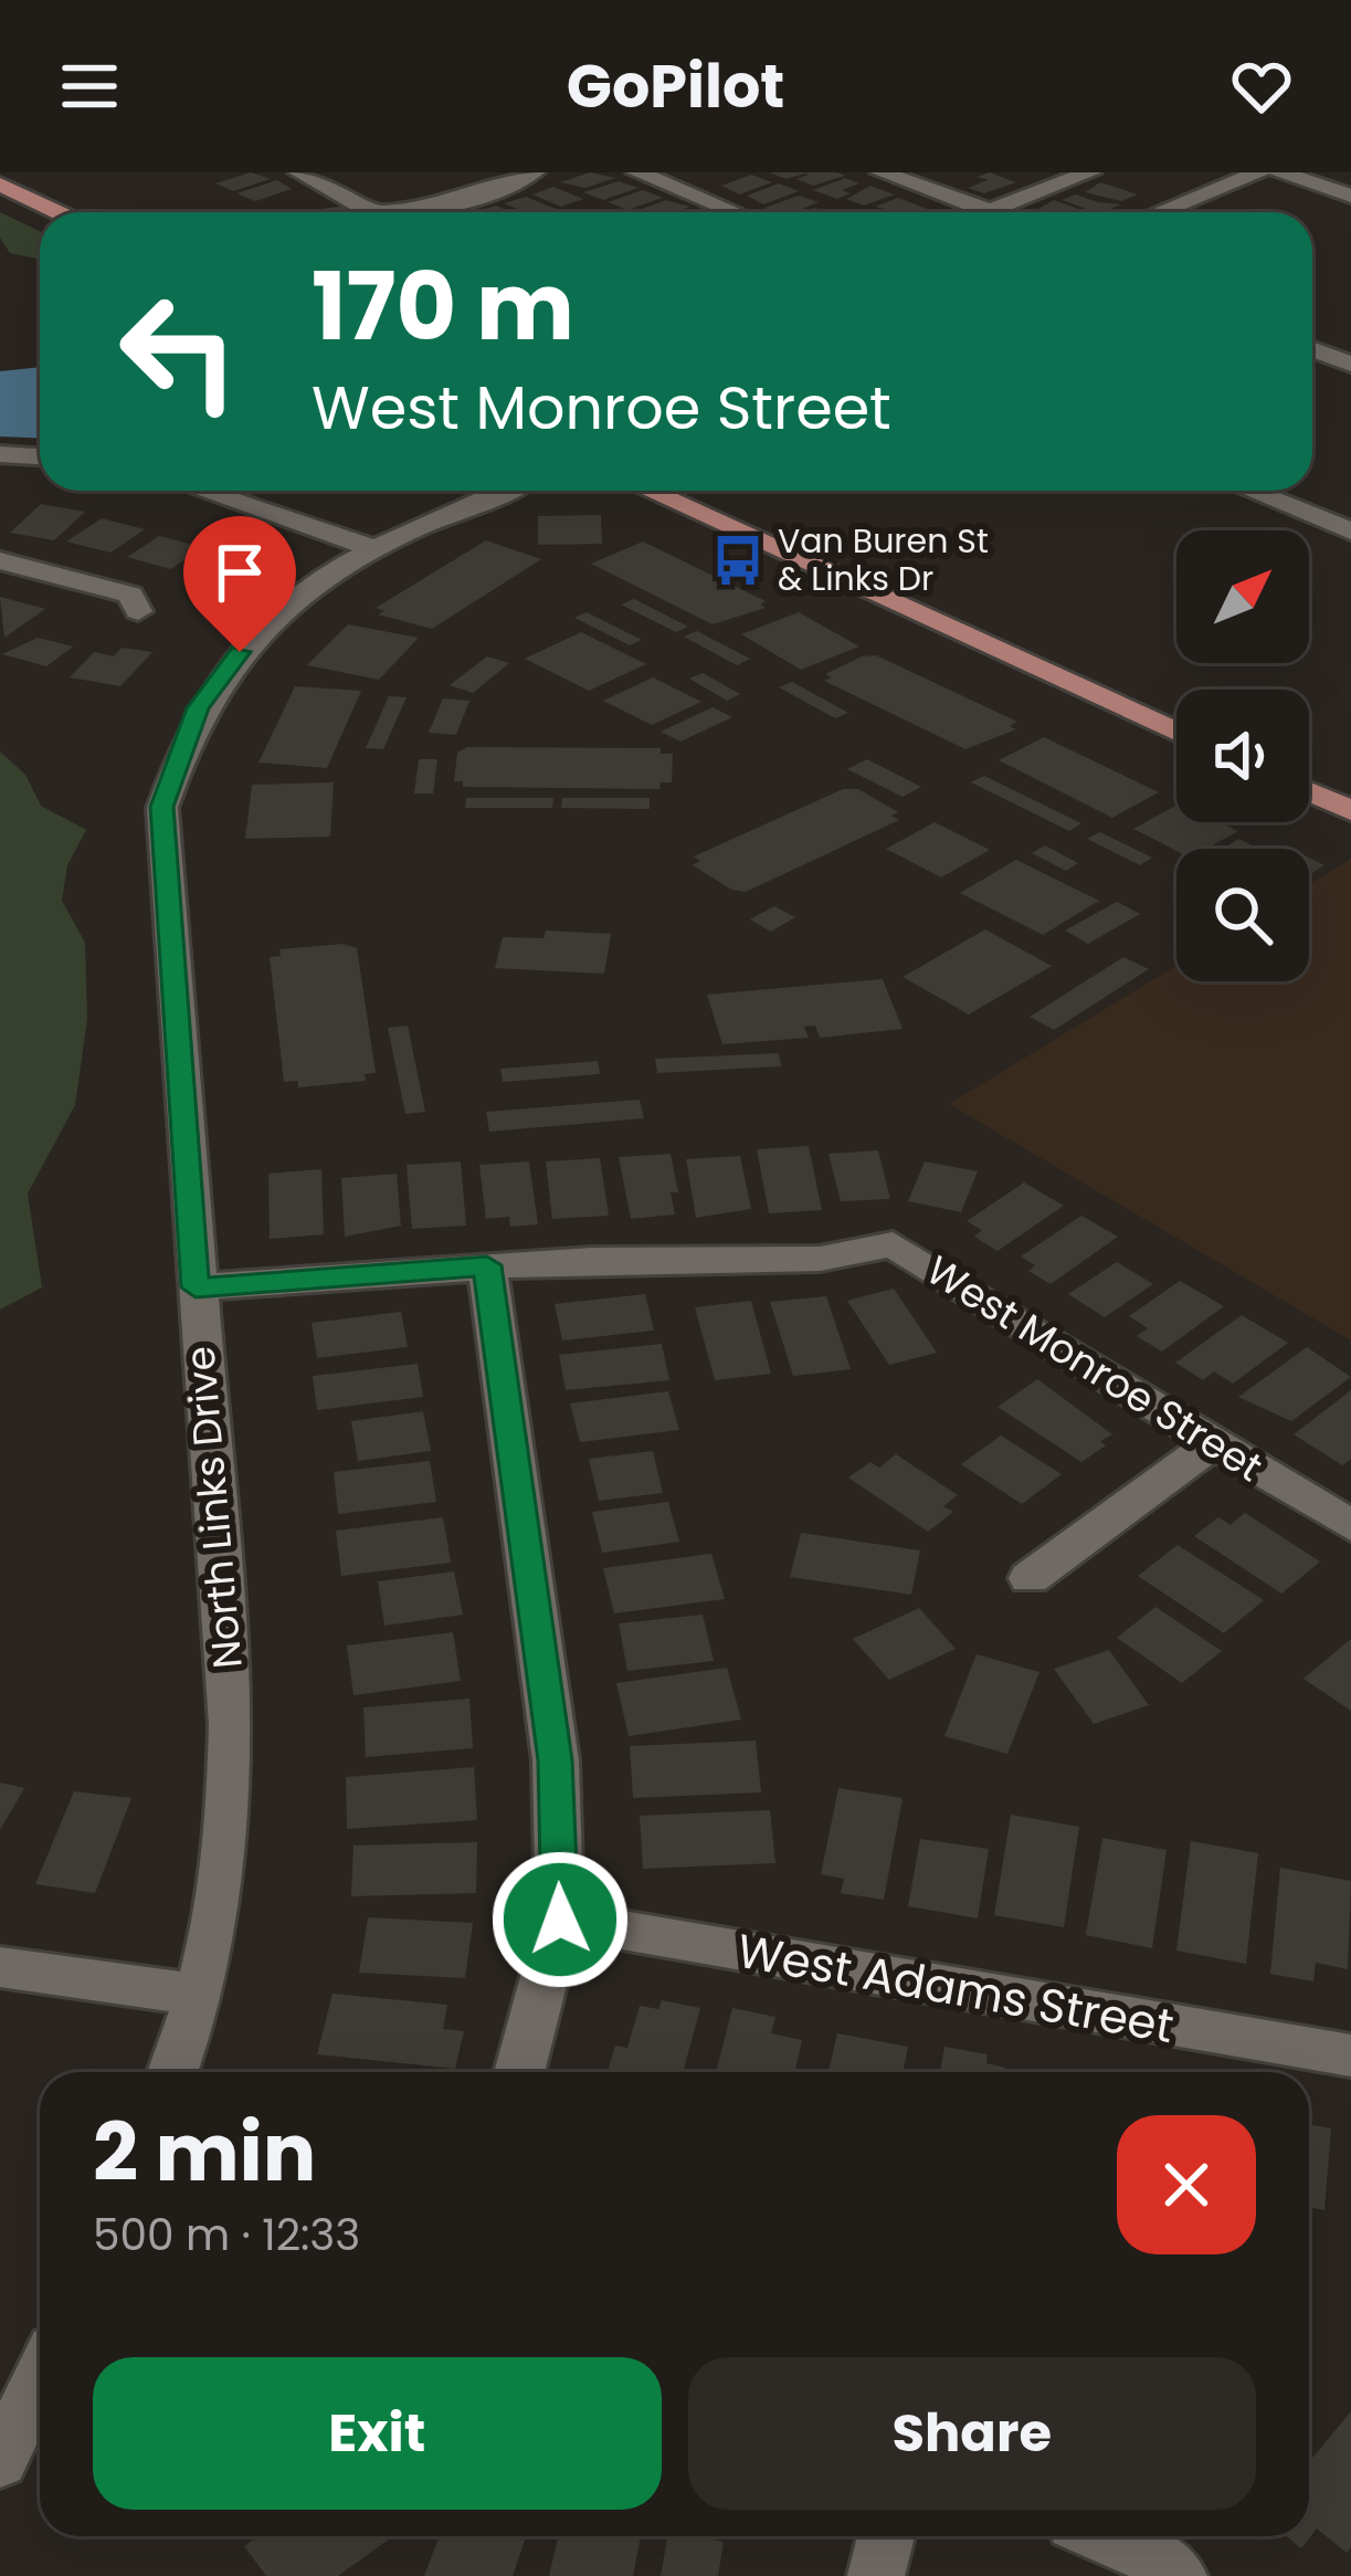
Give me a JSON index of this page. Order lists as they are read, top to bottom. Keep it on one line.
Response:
{"streets":{"street":["West Monroe Street","North Links Drive","West Adams Street"]},"crossings":[["West Monroe Street","North Links Drive"]],"places":{"bus stop":["Van Buren St & Links Dr"]},"north":"top right","page":{"header":"GoPilot","turn":["170 m","West Monroe Street"],"heading":["2 min","500 m · 12:33"],"buttons":["Exit","Share"]}}
